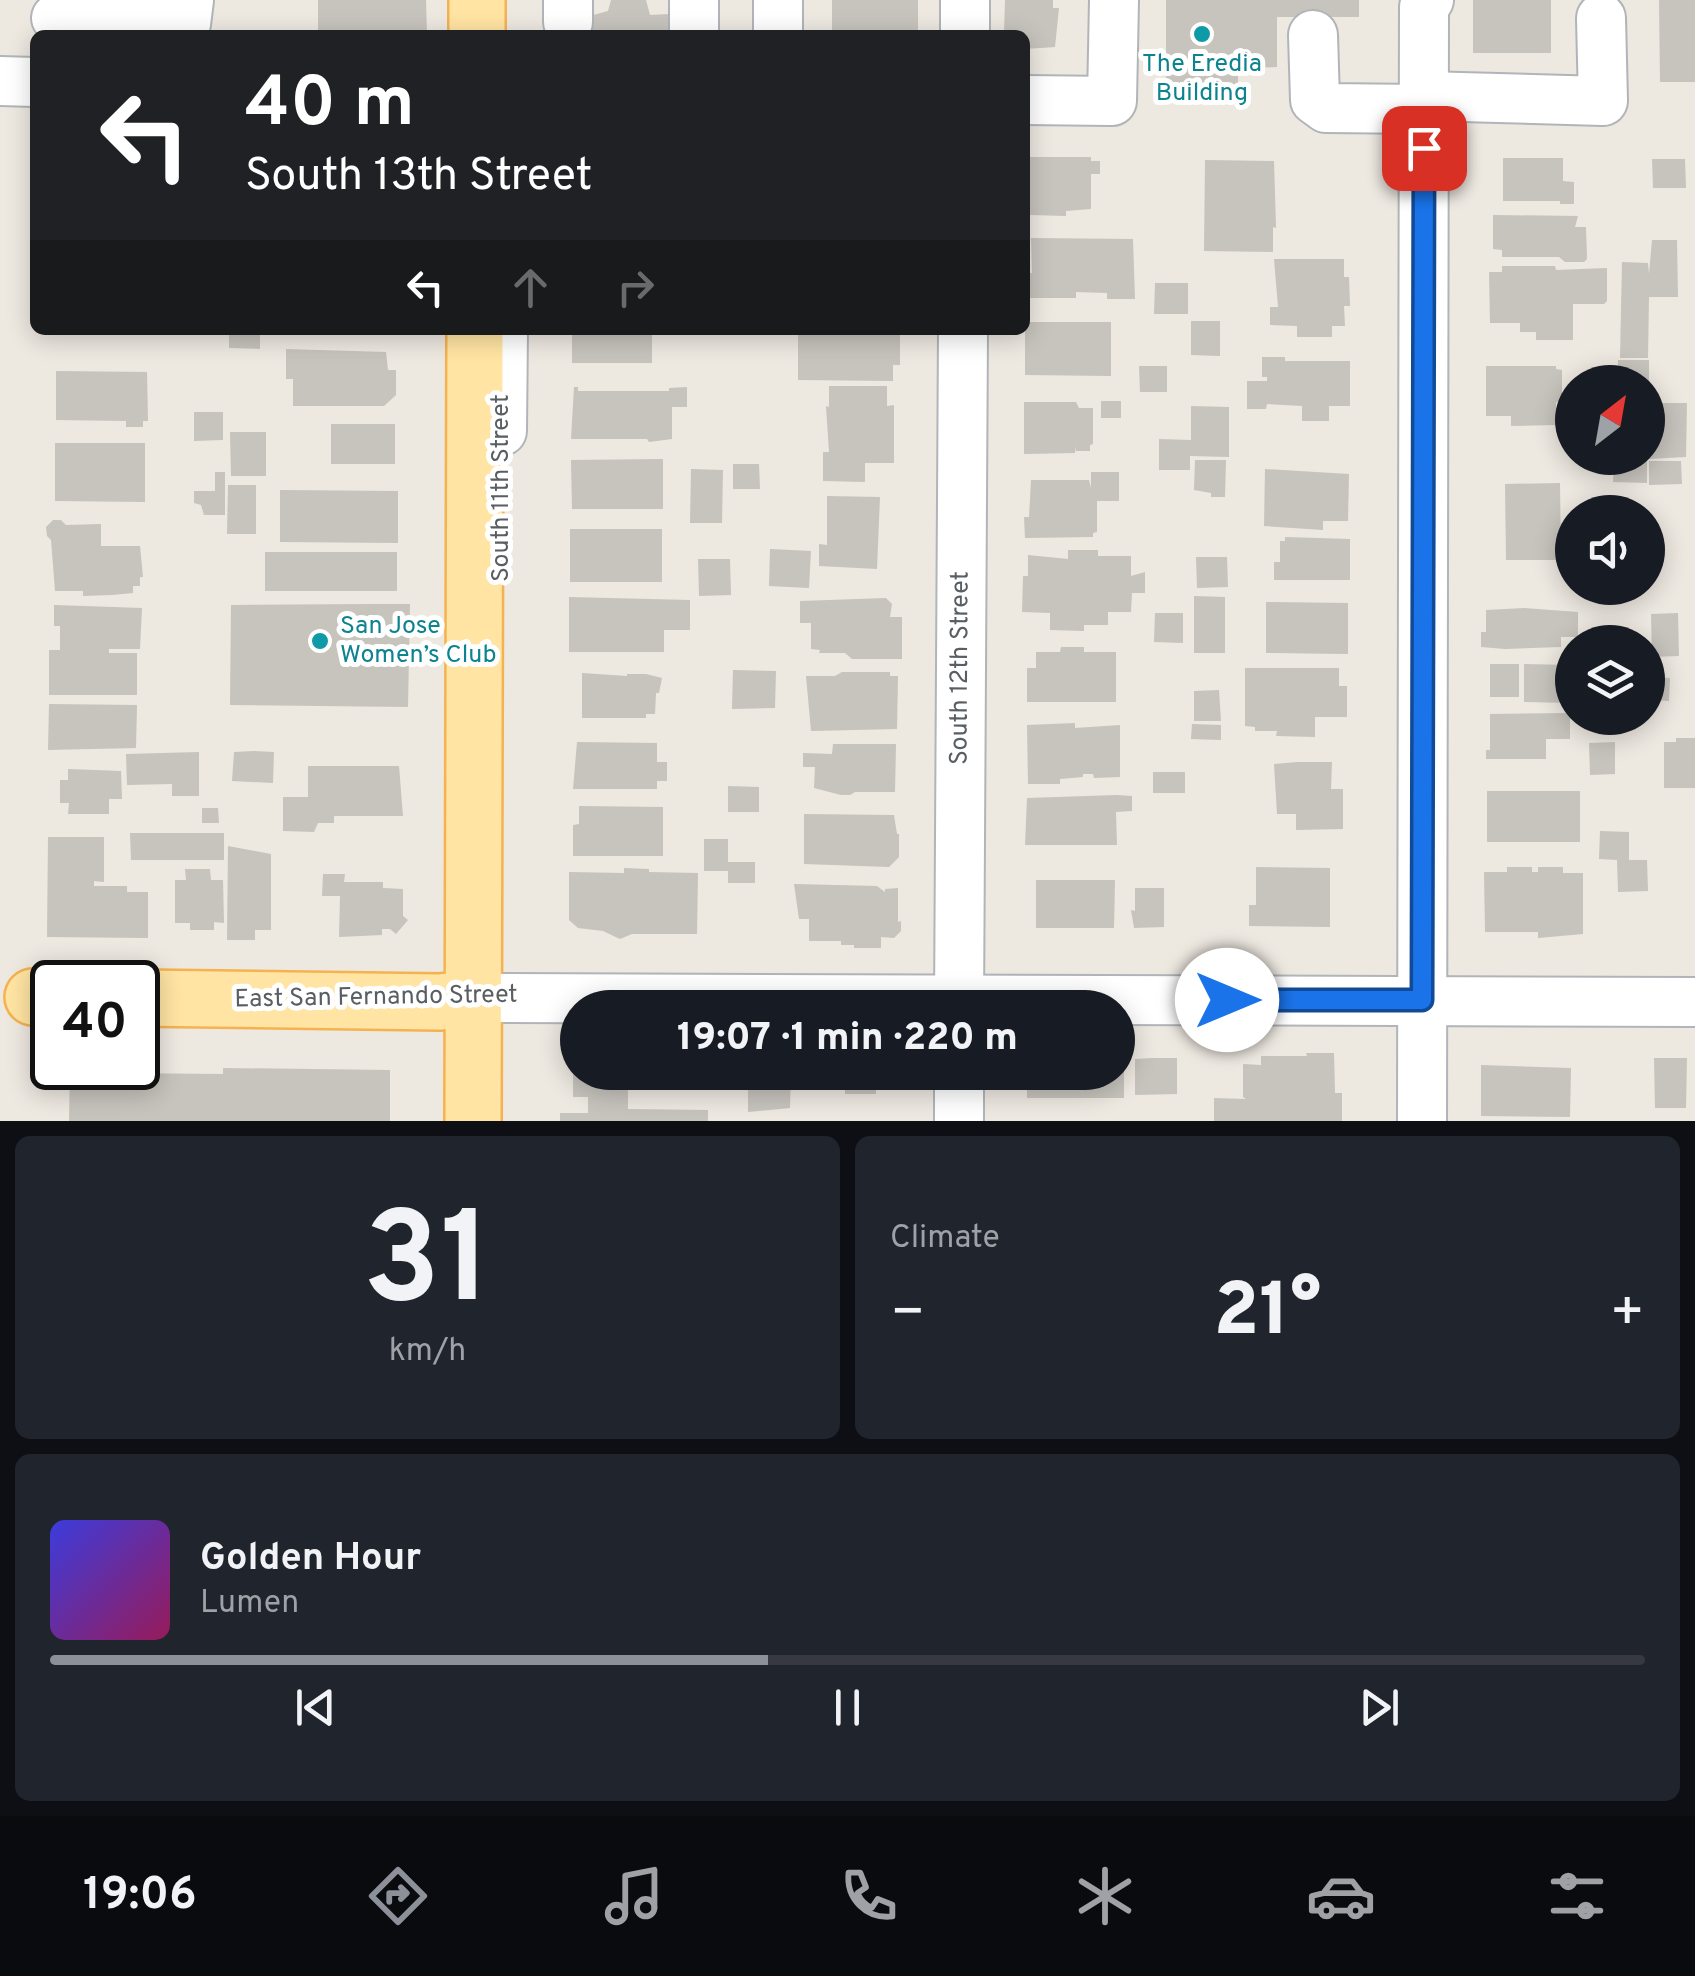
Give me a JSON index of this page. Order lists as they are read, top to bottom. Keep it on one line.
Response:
{"streets":{"main road":["South 11th Street","East San Fernando Street"],"street":["South 12th Street"]},"crossings":[["South 11th Street","East San Fernando Street"]],"places":["The Eredia Building","San Jose Women’s Club"],"north":"top right","page":{"turn":["40 m","South 13th Street"],"limit":"40","trip":"19:07 · 1 min · 220 m","tile":[["31","km/h"],"Climate"],"heat":["−","21°","+"],"song":["Golden Hour","Lumen"],"tabs":"19:06"}}
